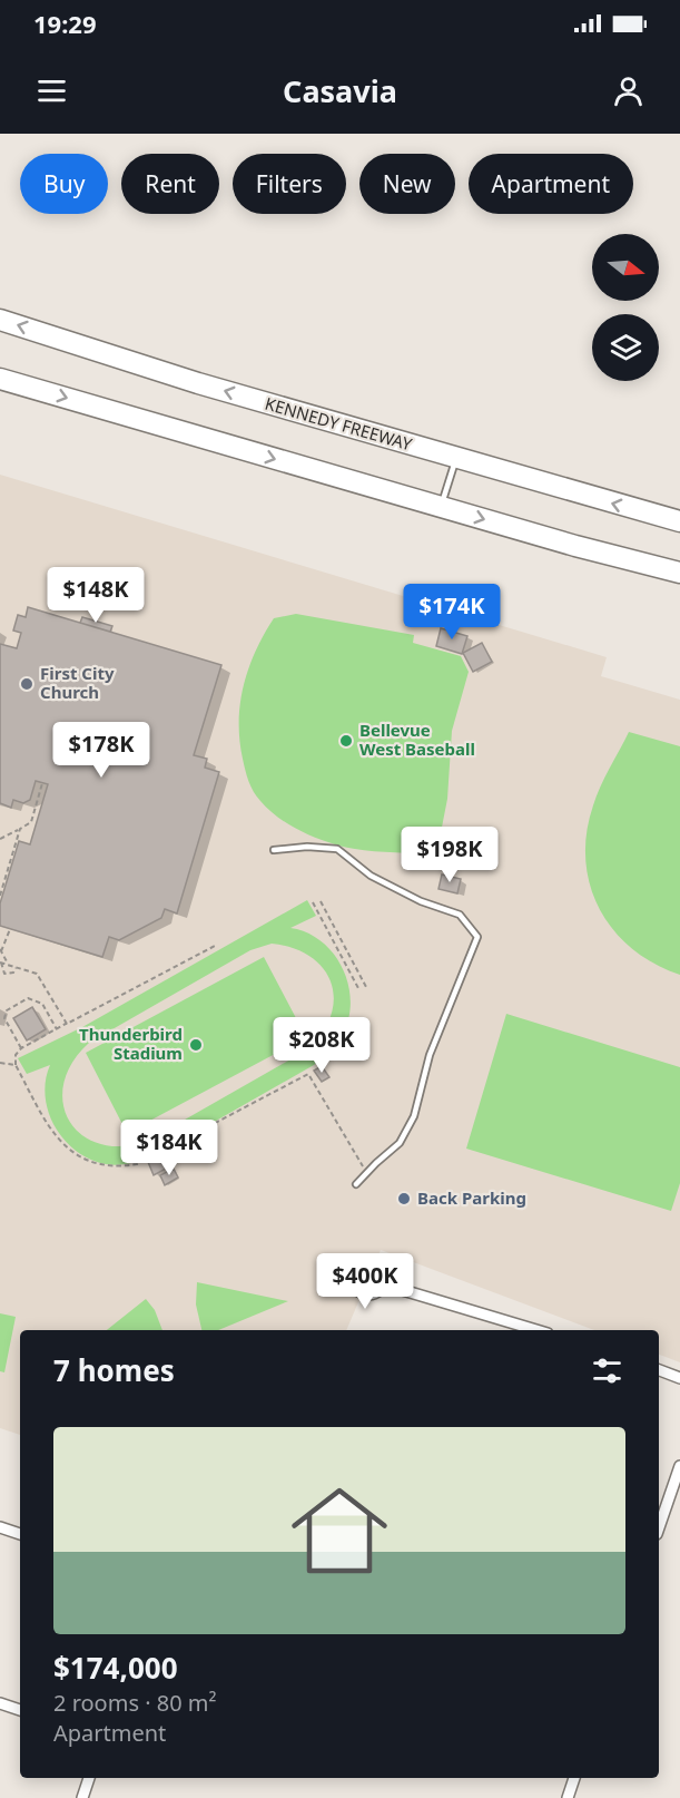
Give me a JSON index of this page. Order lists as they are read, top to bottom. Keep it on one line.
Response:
{"streets":{"highway":["KENNEDY FREEWAY"]},"places":["First City Church","Bellevue West Baseball","Thunderbird Stadium","Back Parking"],"north":"right","page":{"status":"19:29","header":"Casavia","chip":["Buy","Rent","Filters","New","Apartment"],"price":["$148K","$174K","$178K","$198K","$208K","$184K","$400K"],"heading":"7 homes","list":[{"name":"$174,000","note":"2 rooms · 80 m² · Apartment"}]}}
